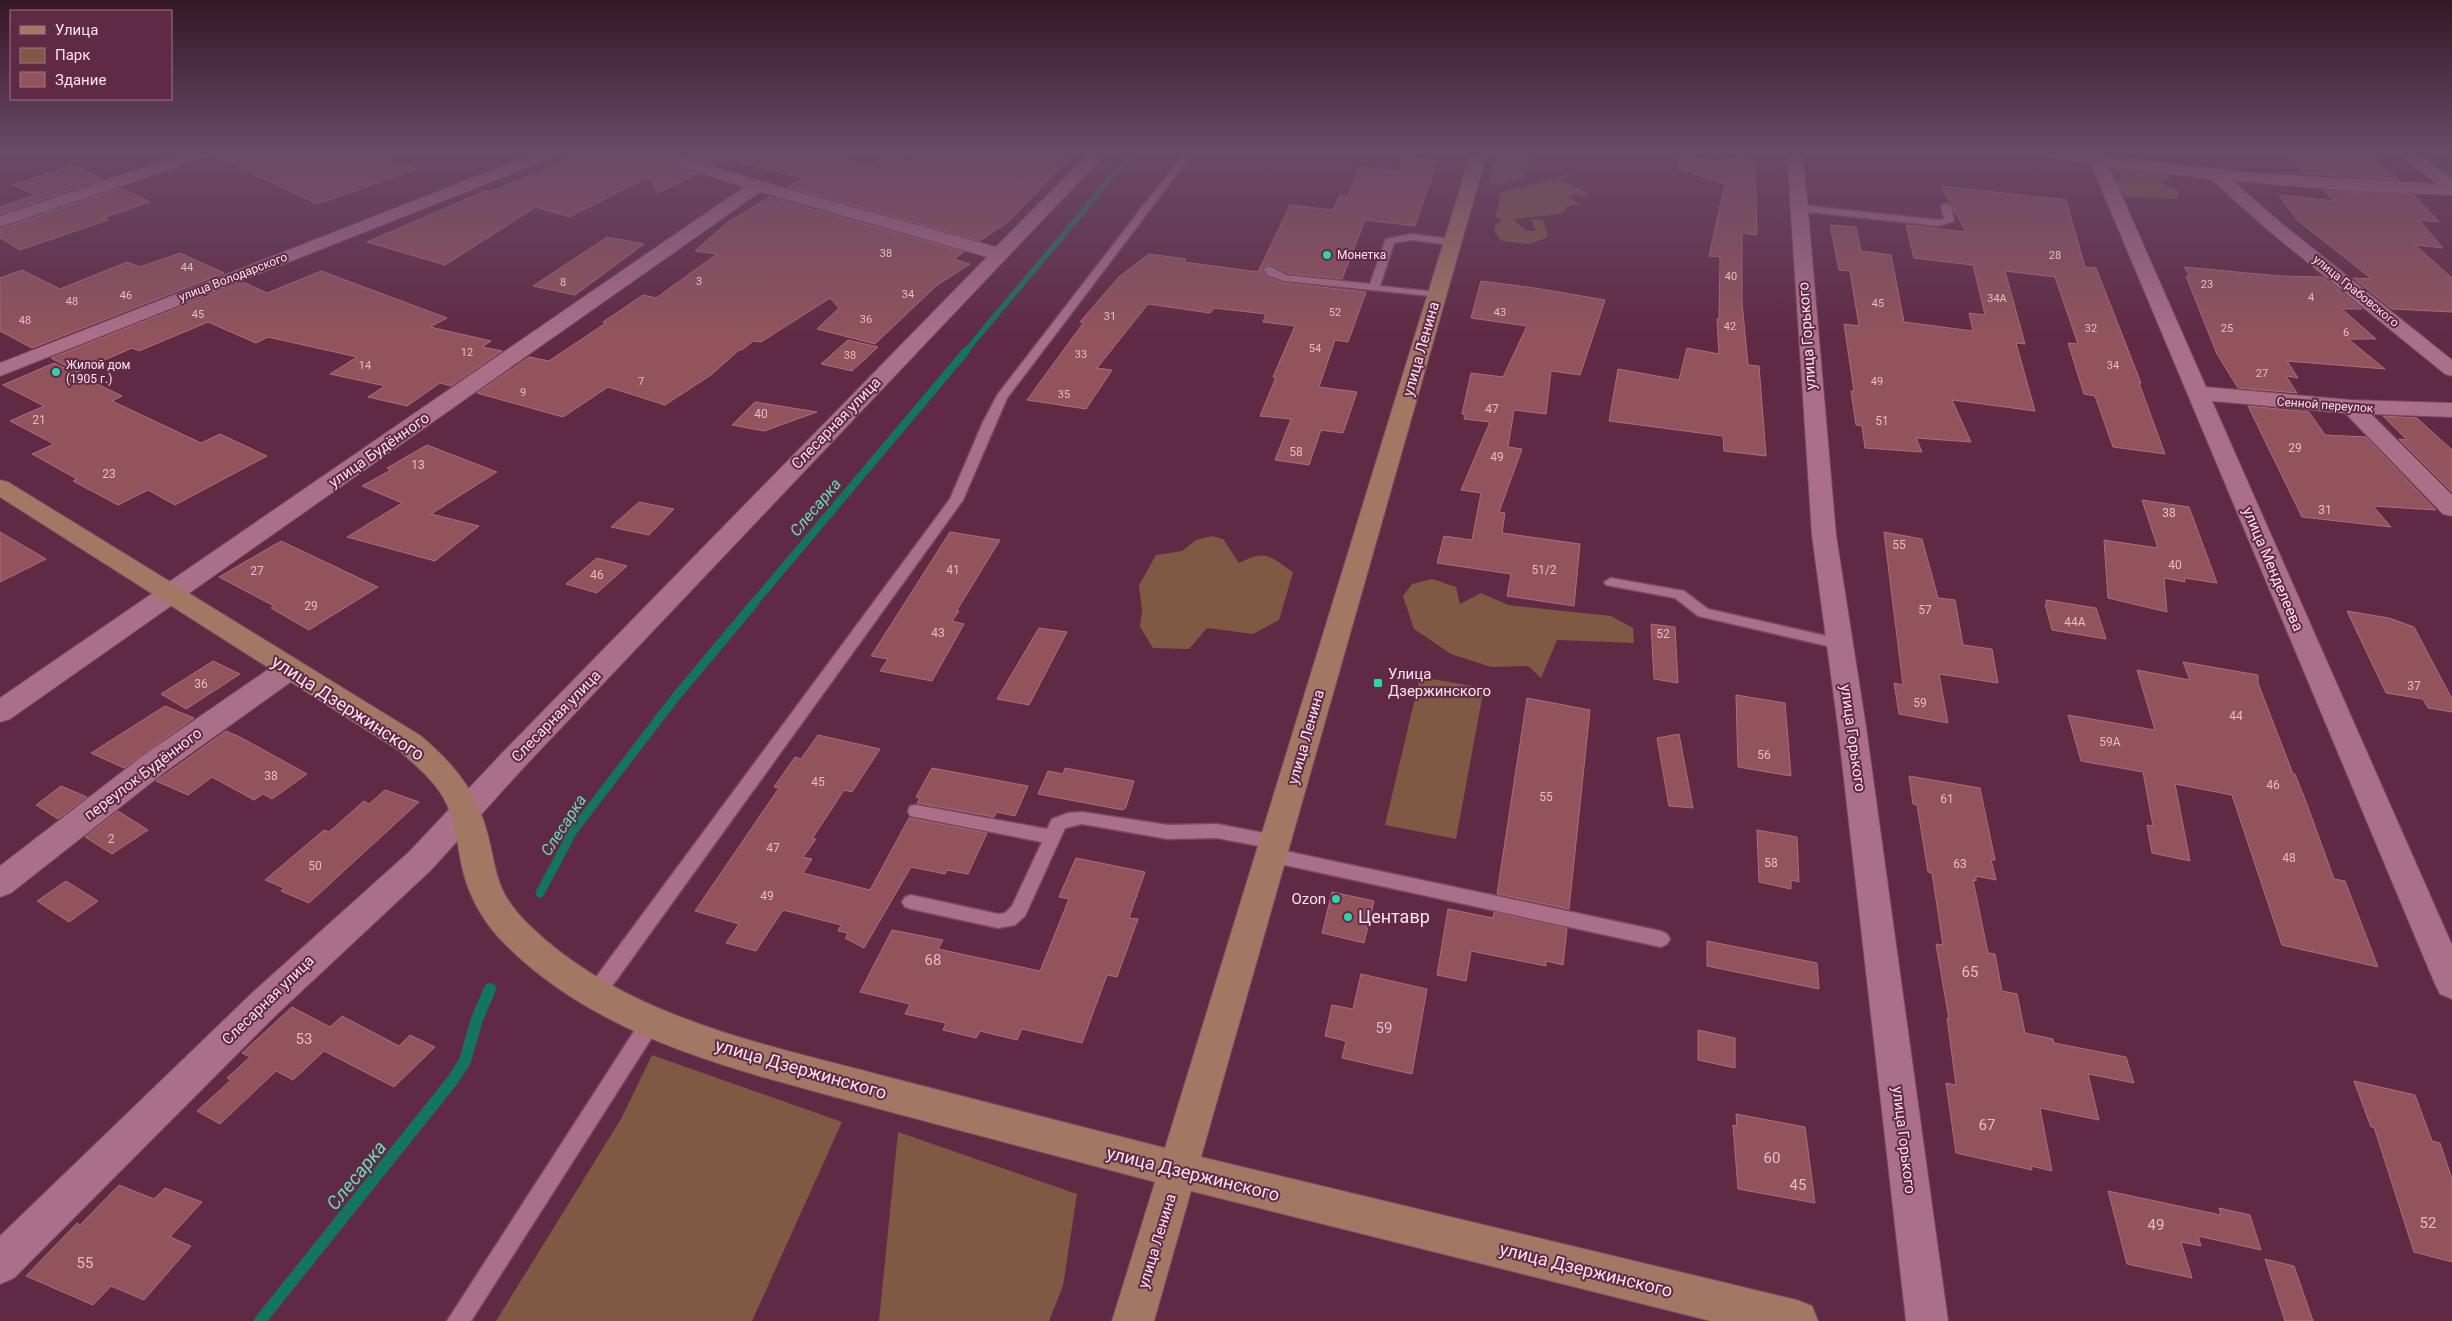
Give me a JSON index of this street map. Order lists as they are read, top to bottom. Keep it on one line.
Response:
{"streets":{"main road":["улица Ленина","улица Дзержинского"],"street":["улица Володарского","улица Грабовского","улица Горького","Сенной переулок","Слесарная улица","улица Будённого","улица Менделеева","переулок Будённого"]},"crossings":[["улица Ленина","улица Дзержинского"],["Сенной переулок","улица Менделеева"],["Слесарная улица","улица Дзержинского"],["улица Будённого","улица Дзержинского"],["улица Дзержинского","переулок Будённого"]],"water":["Слесарка"],"places":{"other":["Монетка","Жилой дом (1905 г.)","Ozon","Центавр"],"transit":["Улица Дзержинского"]},"house_numbers":["38","28","44","40","3","8","23","34","46","4","34А","48","45","52","43","45","31","36","48","42","32","25","6","54","12","33","38","14","34","27","7","49","9","35","47","40","21","51","29","58","49","13","23","31","38","55","40","41","51/2","27","46","29","57","44А","43","52","36","37","59","44","59А","56","38","45","46","55","61","2","47","48","58","63","50","49","68","65","59","53","67","60","45","52","49","55"],"legend":["Улица","Парк","Здание"]}
